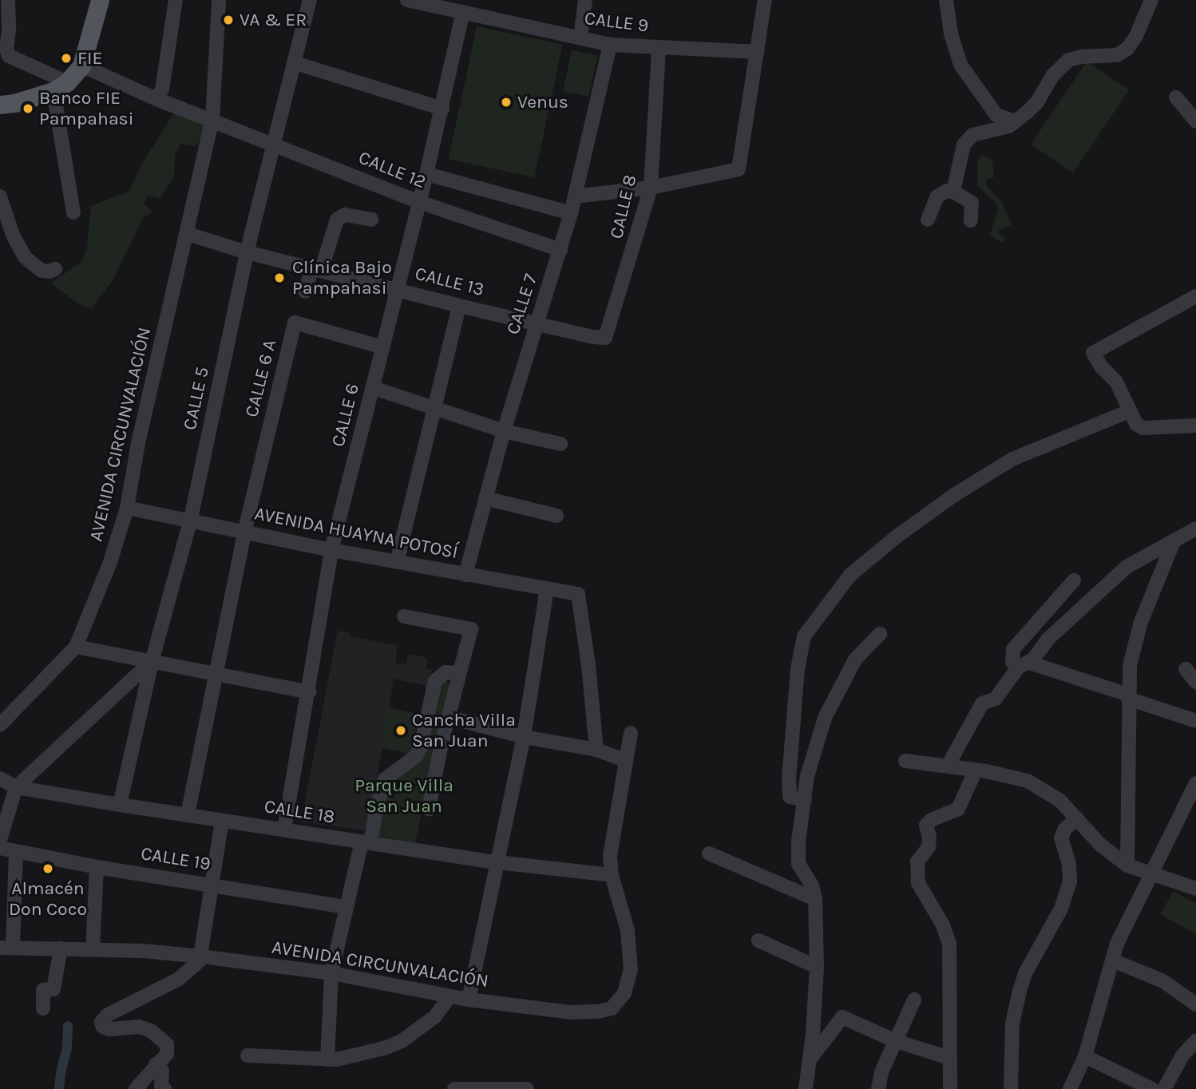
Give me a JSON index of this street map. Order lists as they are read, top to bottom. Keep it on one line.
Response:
{"streets":{"street":["CALLE 9","CALLE 12","CALLE 8","CALLE 13","CALLE 7","CALLE 6 A","CALLE 5","CALLE 6","AVENIDA CIRCUNVALACIÓN","AVENIDA HUAYNA POTOSÍ","CALLE 18","CALLE 19"]},"crossings":[["CALLE 9","CALLE 8"],["CALLE 9","CALLE 7"],["CALLE 9","CALLE 6"],["CALLE 12","CALLE 7"],["CALLE 12","CALLE 5"],["CALLE 12","CALLE 6"],["CALLE 12","AVENIDA CIRCUNVALACIÓN"],["CALLE 8","CALLE 13"],["CALLE 13","CALLE 7"],["CALLE 13","CALLE 5"],["CALLE 13","CALLE 6"],["CALLE 13","AVENIDA CIRCUNVALACIÓN"],["CALLE 7","AVENIDA HUAYNA POTOSÍ"],["CALLE 6 A","CALLE 6"],["CALLE 6 A","AVENIDA HUAYNA POTOSÍ"],["CALLE 5","AVENIDA HUAYNA POTOSÍ"],["CALLE 5","CALLE 18"],["CALLE 6","AVENIDA HUAYNA POTOSÍ"],["CALLE 6","CALLE 18"],["AVENIDA CIRCUNVALACIÓN","AVENIDA HUAYNA POTOSÍ"],["AVENIDA CIRCUNVALACIÓN","CALLE 18"]],"parks":["Parque Villa San Juan"],"places":["VA & ER","FIE","Venus","Banco FIE Pampahasi","Clínica Bajo Pampahasi","Cancha Villa San Juan","Almacén Don Coco"]}
